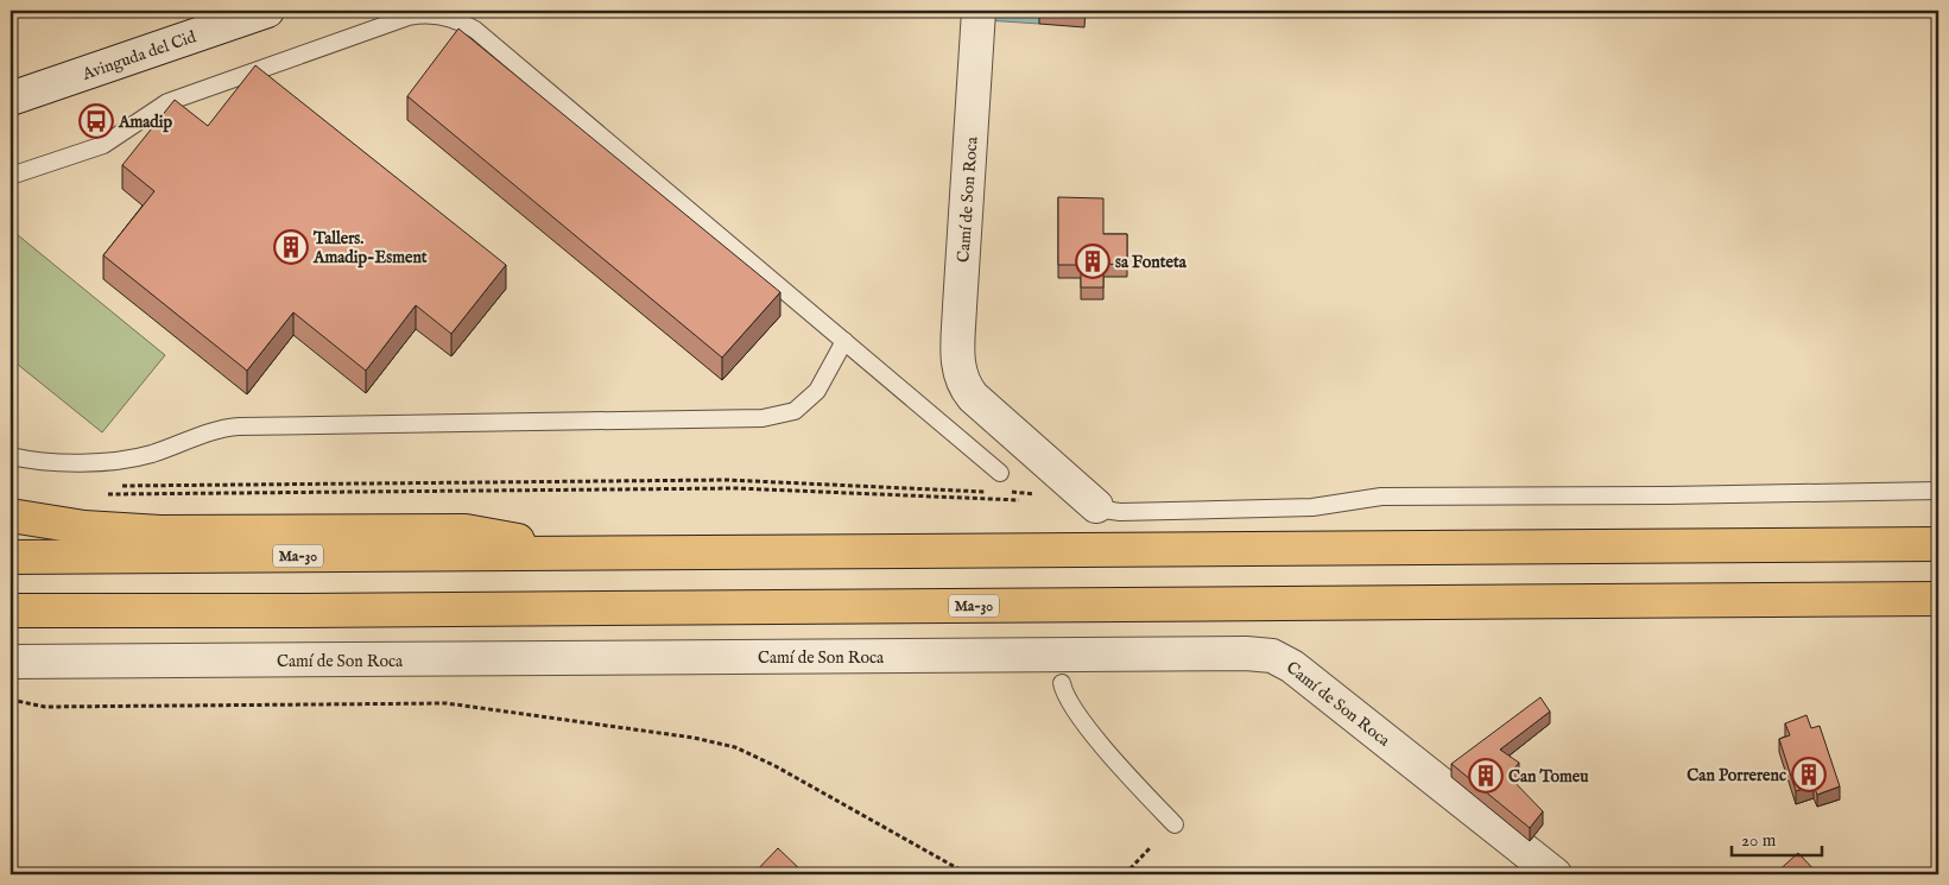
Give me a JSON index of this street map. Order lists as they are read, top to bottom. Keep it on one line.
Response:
{"streets":{"highway":["Ma-30"],"street":["Avinguda del Cid","Camí de Son Roca"]},"places":{"bus stop":["Amadip"],"building":["Tallers. Amadip-Esment","sa Fonteta","Can Porrerenc","Can Tomeu"]},"scale_bar":"20 m"}
